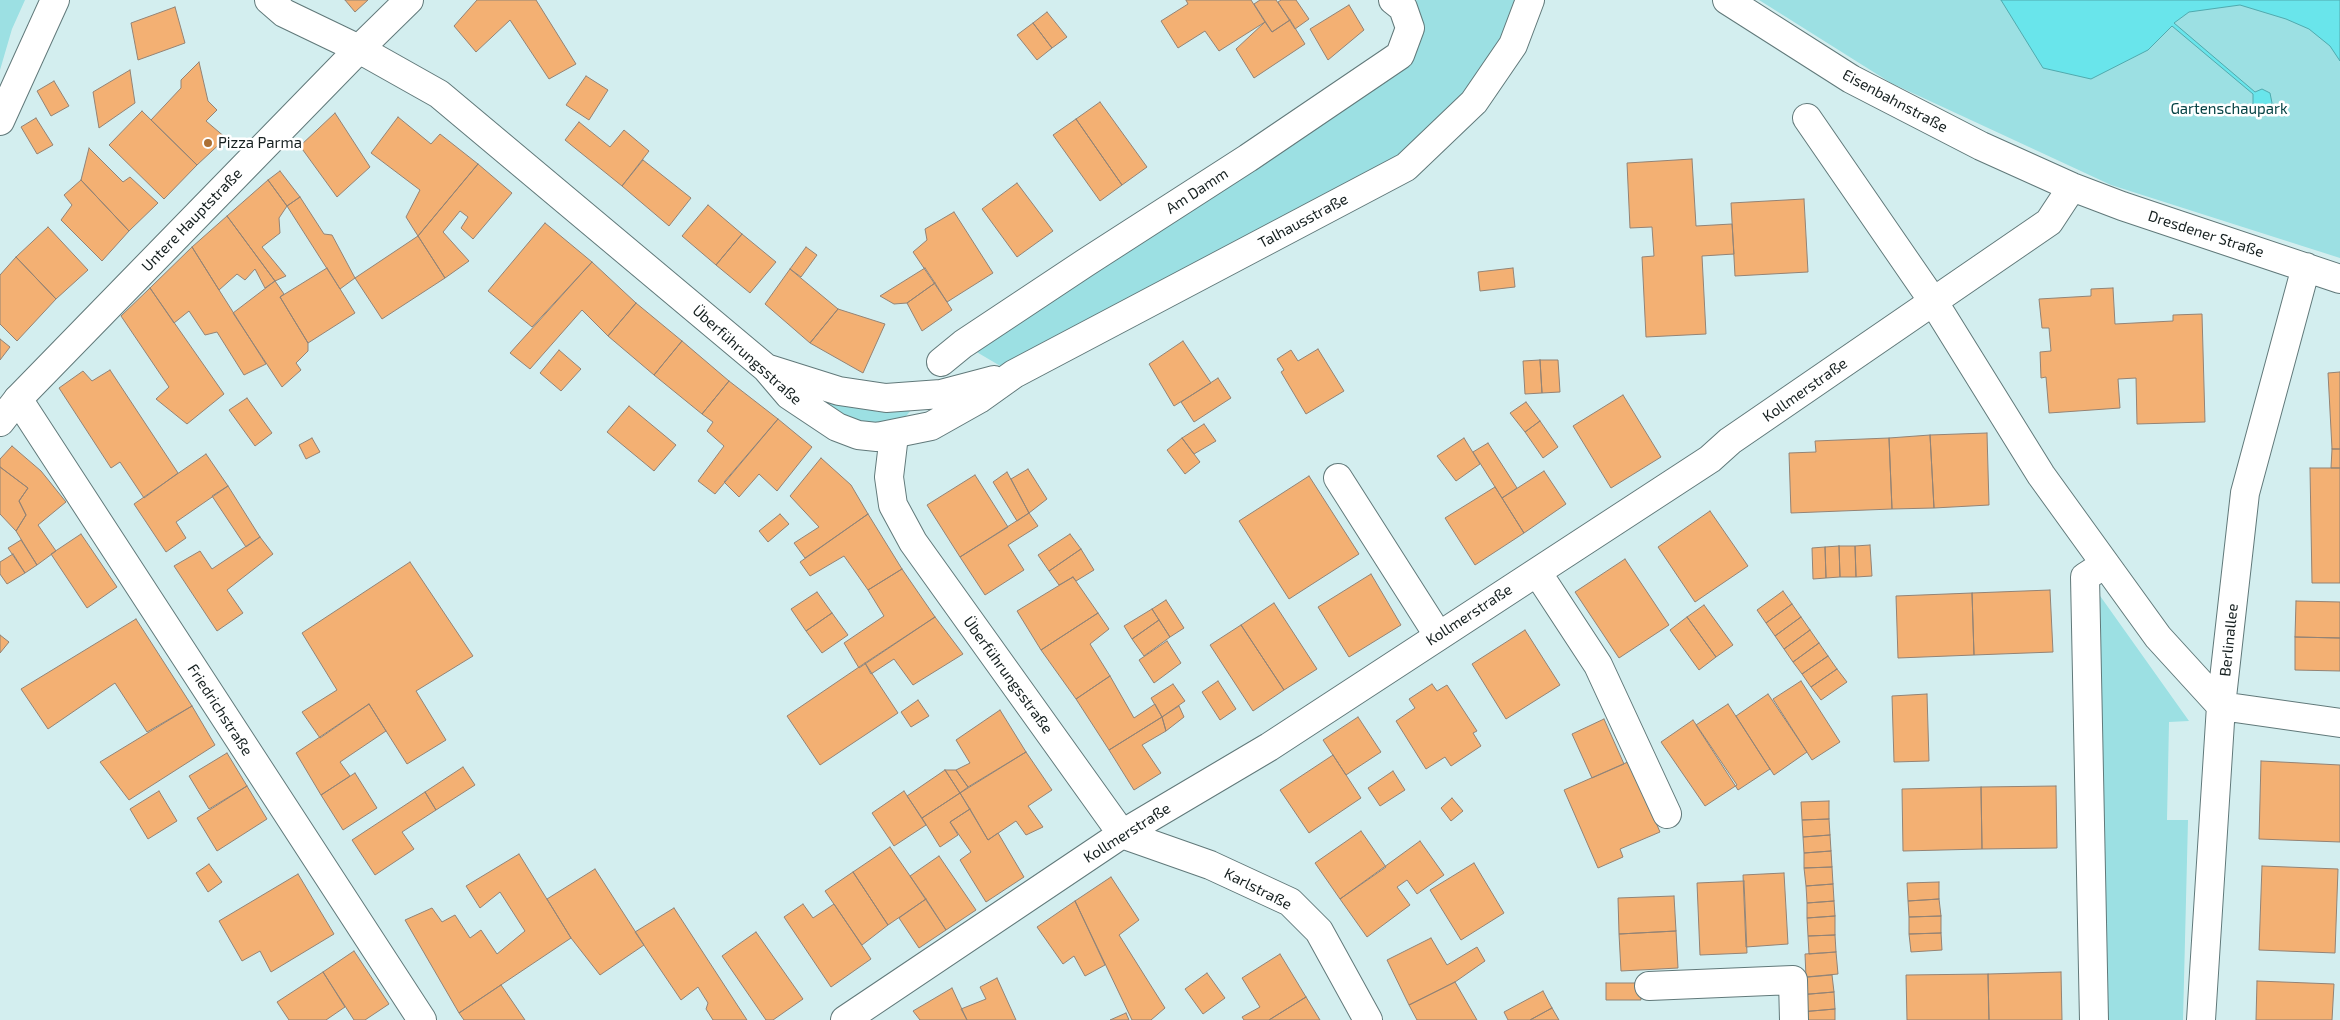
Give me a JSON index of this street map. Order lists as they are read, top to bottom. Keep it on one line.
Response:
{"streets":{"street":["Eisenbahnstraße","Am Damm","Untere Hauptstraße","Talhausstraße","Dresdener Straße","Überführungsstraße","Kollmerstraße","Berlinallee","Friedrichstraße","Karlstraße"]},"crossings":[["Eisenbahnstraße","Dresdener Straße"],["Eisenbahnstraße","Kollmerstraße"],["Untere Hauptstraße","Überführungsstraße"],["Untere Hauptstraße","Friedrichstraße"],["Talhausstraße","Überführungsstraße"],["Dresdener Straße","Kollmerstraße"],["Dresdener Straße","Berlinallee"],["Überführungsstraße","Kollmerstraße"],["Überführungsstraße","Karlstraße"],["Kollmerstraße","Karlstraße"]],"parks":["Gartenschaupark"],"places":["Pizza Parma"]}
